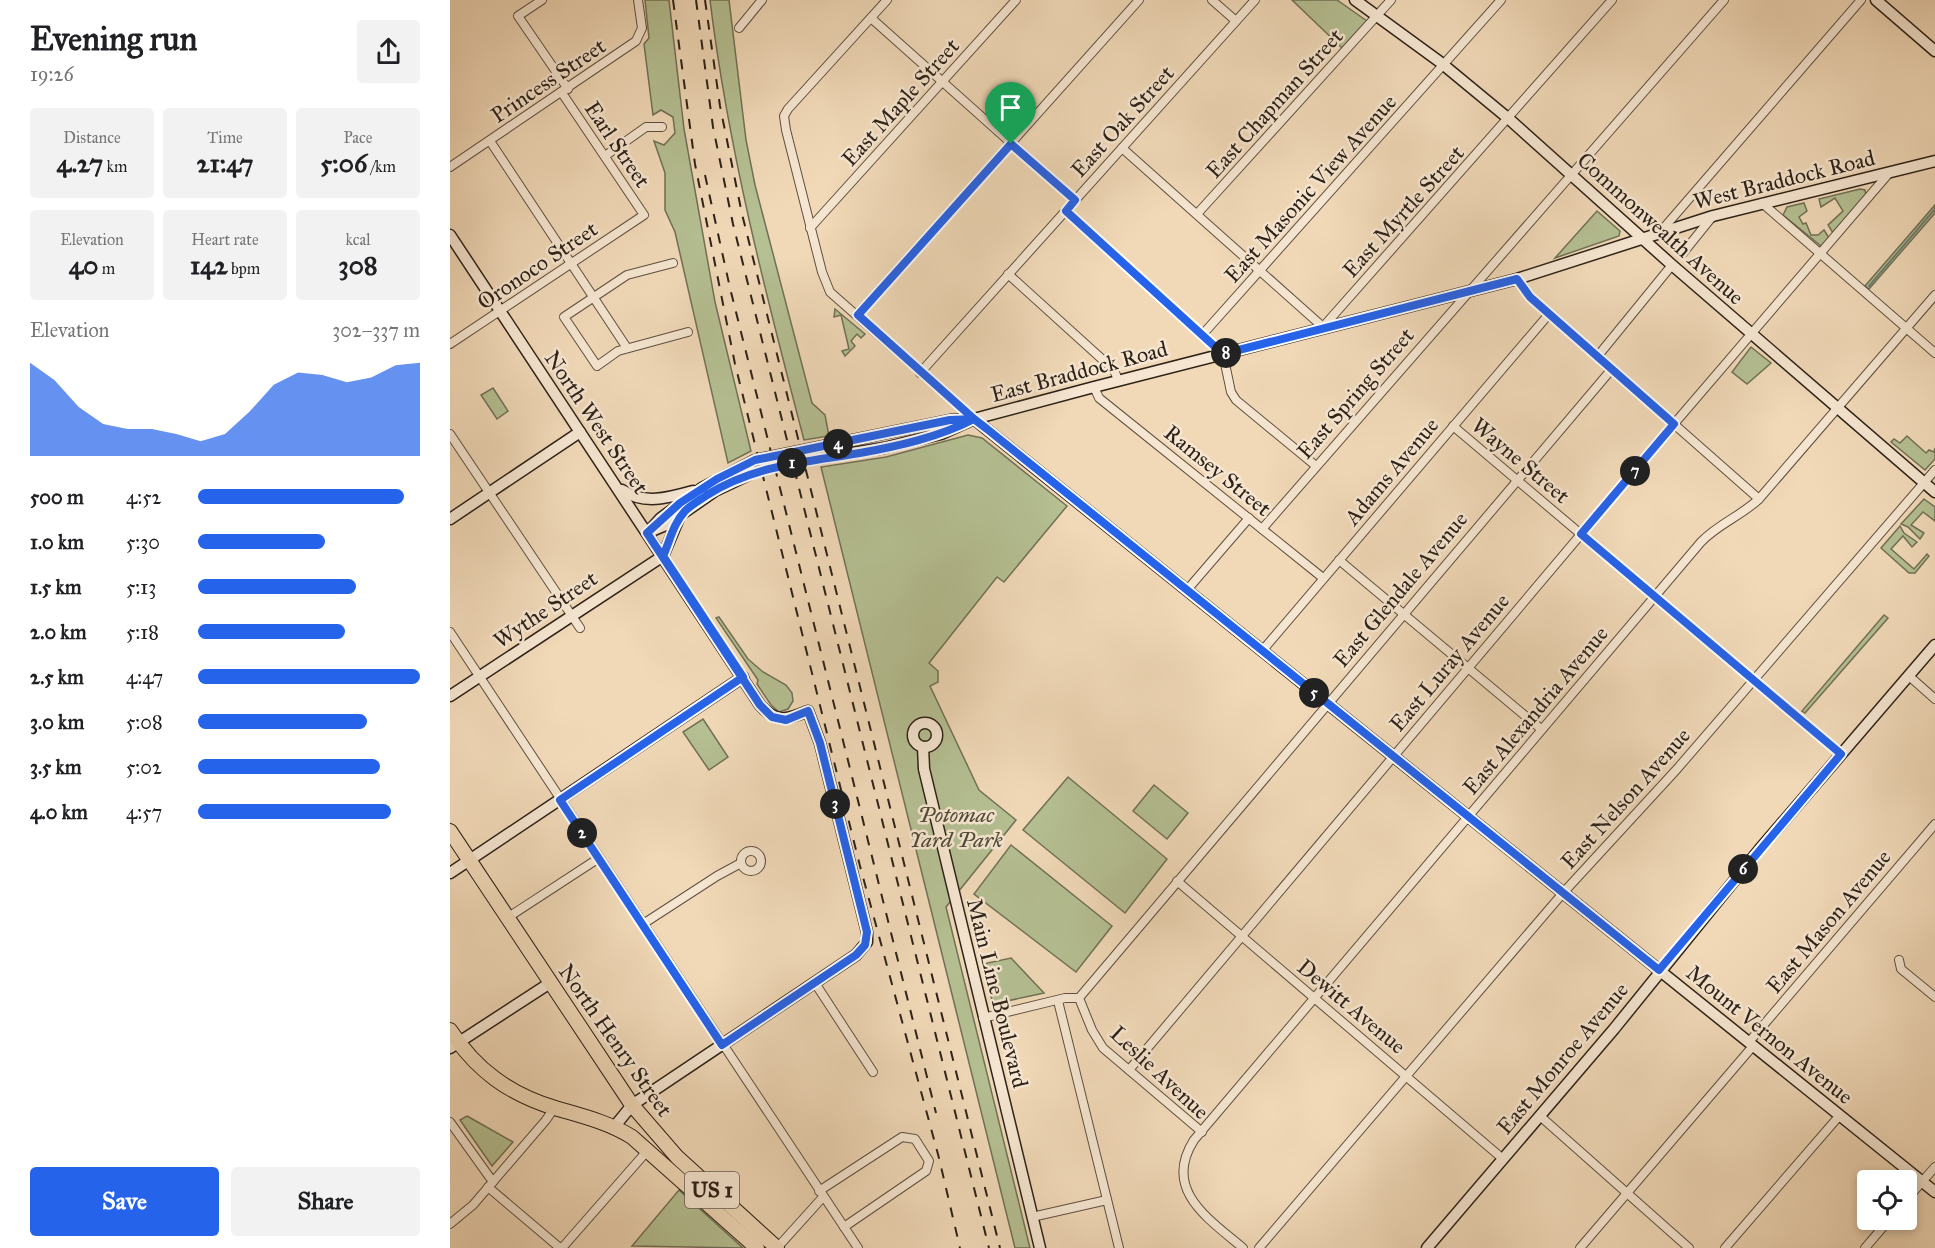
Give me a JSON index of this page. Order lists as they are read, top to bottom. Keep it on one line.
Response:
{"streets":{"highway":["North Henry Street","US 1"],"street":["Princess Street","East Maple Street","East Chapman Street","East Oak Street","Earl Street","West Braddock Road","East Masonic View Avenue","East Myrtle Street","Commonwealth Avenue","Oronoco Street","East Braddock Road","East Spring Street","North West Street","Wayne Street","Ramsey Street","Adams Avenue","East Glendale Avenue","Wythe Street","East Luray Avenue","East Alexandria Avenue","East Nelson Avenue","East Mason Avenue","Main Line Boulevard","Dewitt Avenue","Mount Vernon Avenue","East Monroe Avenue","Leslie Avenue"]},"crossings":[["Princess Street","Earl Street"],["East Maple Street","Mount Vernon Avenue"],["East Chapman Street","Commonwealth Avenue"],["East Oak Street","Mount Vernon Avenue"],["Earl Street","Oronoco Street"],["West Braddock Road","Commonwealth Avenue"],["West Braddock Road","East Braddock Road"],["West Braddock Road","East Luray Avenue"],["East Masonic View Avenue","Commonwealth Avenue"],["East Myrtle Street","Commonwealth Avenue"],["East Myrtle Street","East Braddock Road"],["Commonwealth Avenue","East Braddock Road"],["Commonwealth Avenue","East Spring Street"],["Commonwealth Avenue","East Luray Avenue"],["Commonwealth Avenue","East Alexandria Avenue"],["Commonwealth Avenue","East Nelson Avenue"],["Oronoco Street","North West Street"],["East Braddock Road","East Spring Street"],["East Braddock Road","North West Street"],["East Braddock Road","Ramsey Street"],["East Braddock Road","Mount Vernon Avenue"],["East Spring Street","Ramsey Street"],["North West Street","Wythe Street"],["Wayne Street","Adams Avenue"],["Wayne Street","East Glendale Avenue"],["Wayne Street","East Luray Avenue"],["Wayne Street","East Alexandria Avenue"],["Wayne Street","East Nelson Avenue"],["Wayne Street","East Monroe Avenue"],["Ramsey Street","Adams Avenue"],["Adams Avenue","Mount Vernon Avenue"],["East Glendale Avenue","Dewitt Avenue"],["East Glendale Avenue","Mount Vernon Avenue"],["East Glendale Avenue","Leslie Avenue"],["East Luray Avenue","Dewitt Avenue"],["East Luray Avenue","Mount Vernon Avenue"],["East Luray Avenue","Leslie Avenue"],["East Alexandria Avenue","Dewitt Avenue"],["East Alexandria Avenue","Mount Vernon Avenue"],["East Alexandria Avenue","Leslie Avenue"],["East Nelson Avenue","Dewitt Avenue"],["East Nelson Avenue","Mount Vernon Avenue"],["East Mason Avenue","Mount Vernon Avenue"],["Dewitt Avenue","East Monroe Avenue"],["Mount Vernon Avenue","East Monroe Avenue"],["North Henry Street","US 1"]],"parks":["Potomac Yard Park"],"page":{"heading":["Evening run","19:26"],"stats":[["Distance","4.27 km"],["Time","21:47"],["Pace","5:06 /km"],["Elevation","40 m"],["Heart rate","142 bpm"],["kcal","308"]],"chart":["Elevation","302–337 m"],"pins":["8","4","1","7","5","3","2","6"],"list":[{"name":"500 m","note":"4:52"},{"name":"1.0 km","note":"5:30"},{"name":"1.5 km","note":"5:13"},{"name":"2.0 km","note":"5:18"},{"name":"2.5 km","note":"4:47"},{"name":"3.0 km","note":"5:08"},{"name":"3.5 km","note":"5:02"},{"name":"4.0 km","note":"4:57"}],"buttons":["Save","Share"]}}
